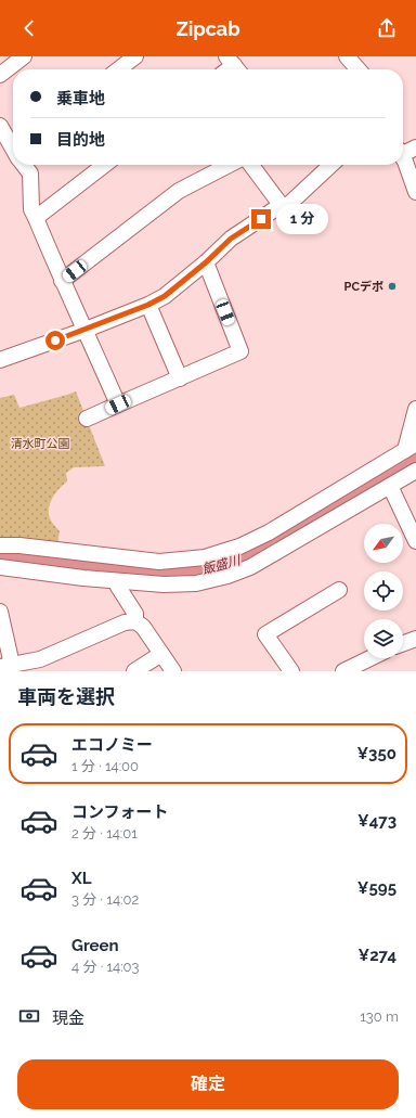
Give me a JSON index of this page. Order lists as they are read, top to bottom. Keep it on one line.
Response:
{"water":["飯盛川"],"parks":["清水町公園"],"places":["PCデポ"],"north":"bottom left","page":{"header":"Zipcab","banner":["乗車地","目的地"],"bubble":"1 分","heading":"車両を選択","list":[{"name":"エコノミー","note":"1 分 · 14:00","value":"¥350"},{"name":"コンフォート","note":"2 分 · 14:01","value":"¥473"},{"name":"XL","note":"3 分 · 14:02","value":"¥595"},{"name":"Green","note":"4 分 · 14:03","value":"¥274"}],"pay":["現金","130 m"],"buttons":"確定"}}
